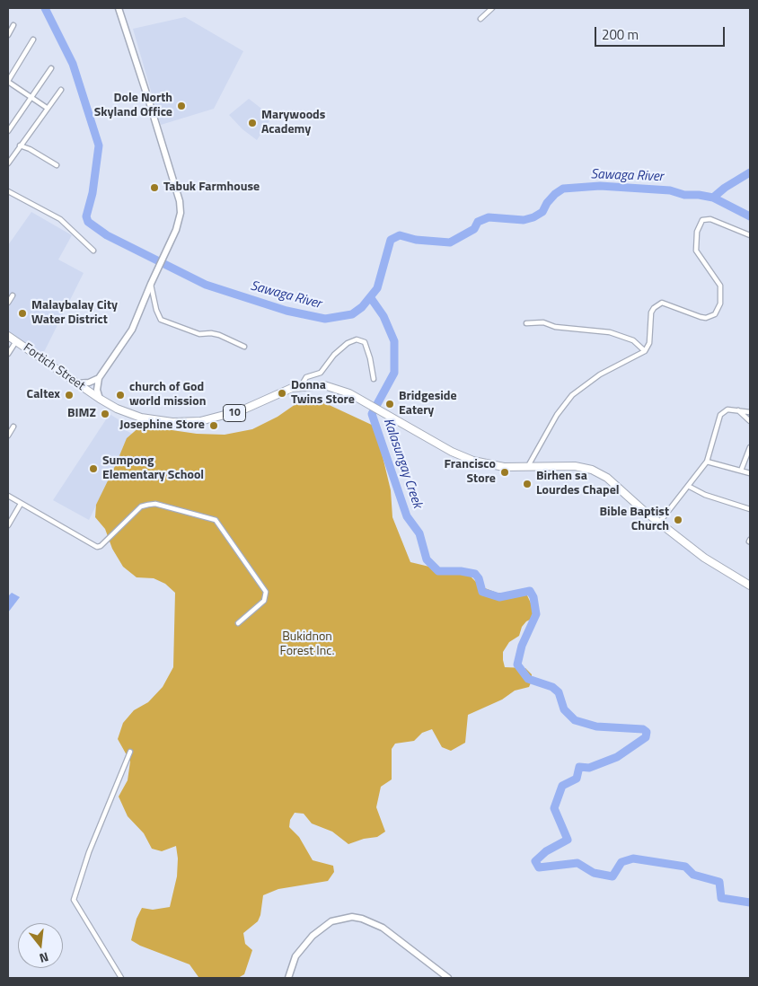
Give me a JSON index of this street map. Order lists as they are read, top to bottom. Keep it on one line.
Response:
{"streets":{"highway":["Fortich Street","10"]},"crossings":[["Fortich Street","10"]],"water":["Sawaga River","Kalasungay Creek"],"parks":["Bukidnon Forest Inc."],"places":["Dole North Skyland Office","Marywoods Academy","Tabuk Farmhouse","Malaybalay City Water District","Donna Twins Store","Caltex","church of God world mission","Bridgeside Eatery","BIMZ","Josephine Store","Sumpong Elementary School","Francisco Store","Birhen sa Lourdes Chapel","Bible Baptist Church"],"scale_bar":"200 m","north":"bottom"}
